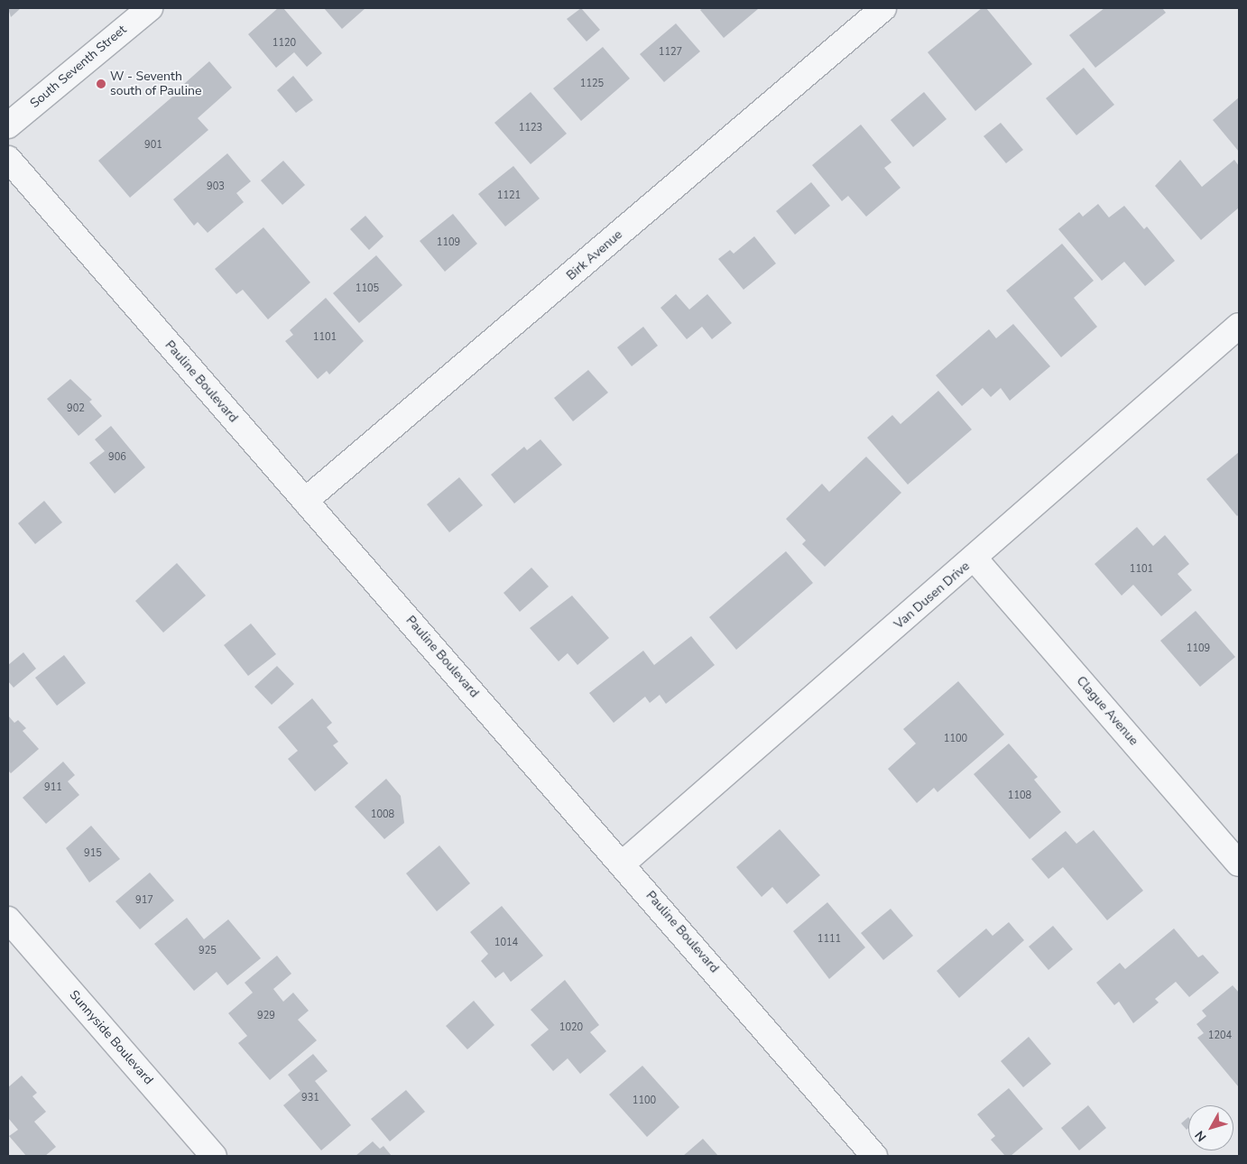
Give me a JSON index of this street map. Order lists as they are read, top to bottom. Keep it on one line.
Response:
{"streets":{"street":["South Seventh Street","Birk Avenue","Pauline Boulevard","Van Dusen Drive","Clague Avenue","Sunnyside Boulevard"]},"crossings":[["Birk Avenue","Pauline Boulevard"],["Pauline Boulevard","Van Dusen Drive"],["Van Dusen Drive","Clague Avenue"]],"places":["W - Seventh south of Pauline"],"house_numbers":["1120","1127","1125","1123","901","903","1121","1109","1105","1101","902","906","1101","1109","1100","911","1108","1008","915","917","1111","1014","925","929","1020","1204","931","1100"],"north":"bottom left"}
